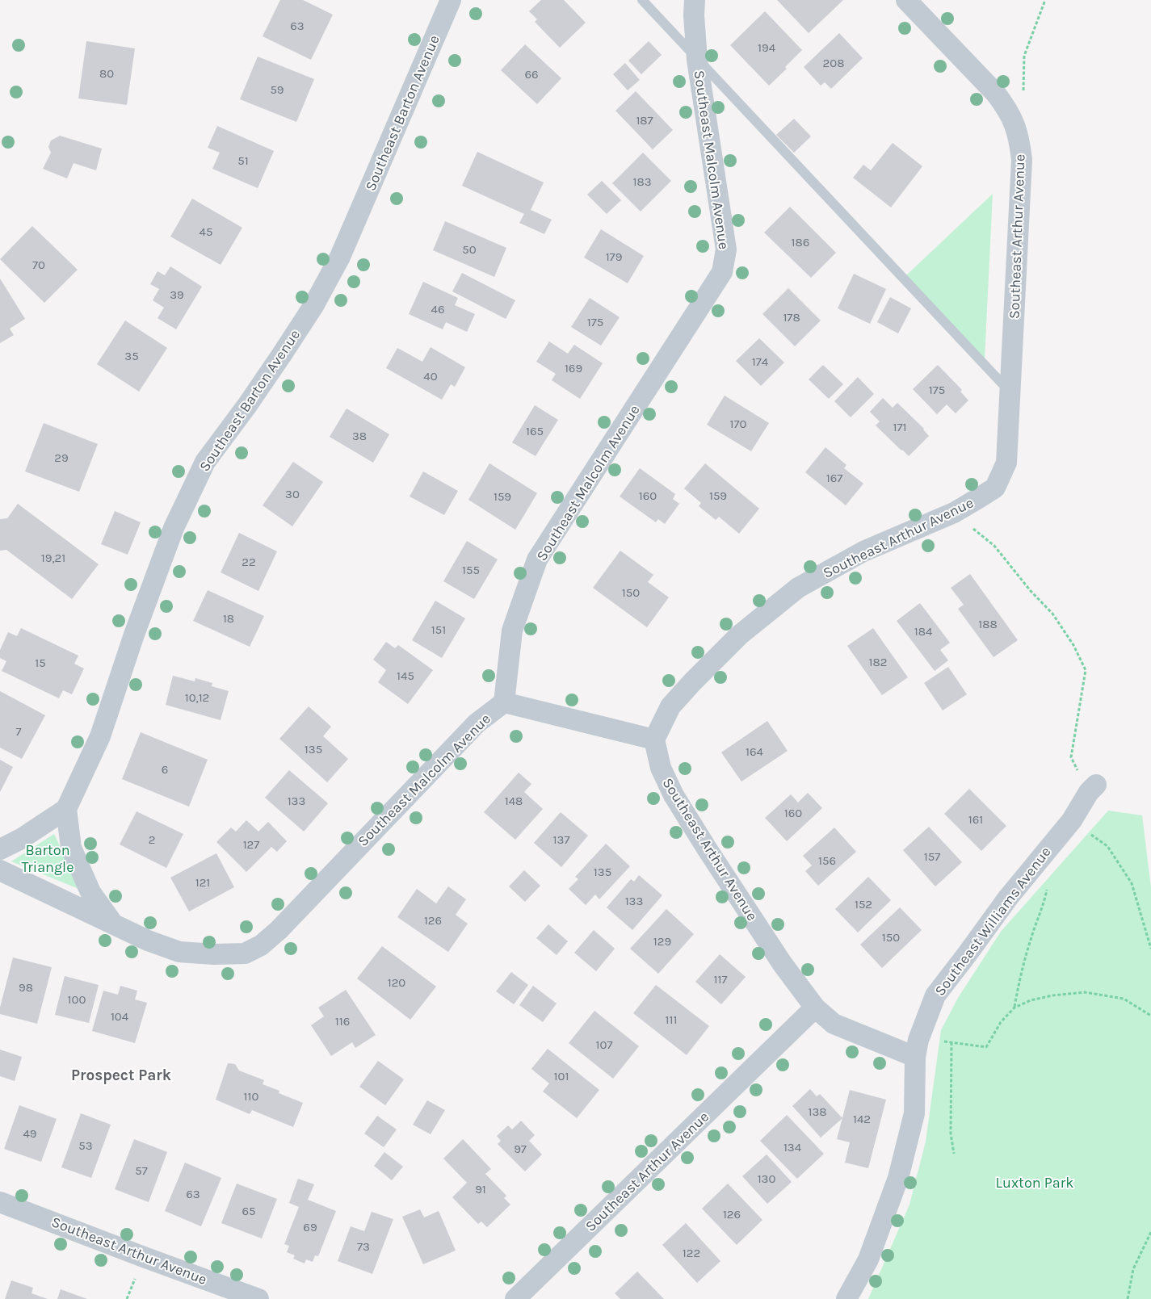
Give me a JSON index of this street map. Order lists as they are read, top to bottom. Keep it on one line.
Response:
{"streets":{"street":["Southeast Barton Avenue","Southeast Malcolm Avenue","Southeast Arthur Avenue","Southeast Williams Avenue"]},"districts":["Prospect Park"],"parks":["Barton Triangle","Luxton Park"],"house_numbers":["63","194","208","80","66","59","187","51","183","45","186","50","179","70","39","46","178","175","35","174","169","40","175","170","171","165","38","29","167","30","160","159","159","19,21","22","155","150","18","188","151","184","182","15","145","10,12","7","135","164","6","133","148","160","161","2","137","127","157","156","135","121","133","152","126","150","129","117","120","98","100","104","111","116","107","101","110","138","142","49","53","134","97","57","130","91","63","65","126","69","73","122"]}
